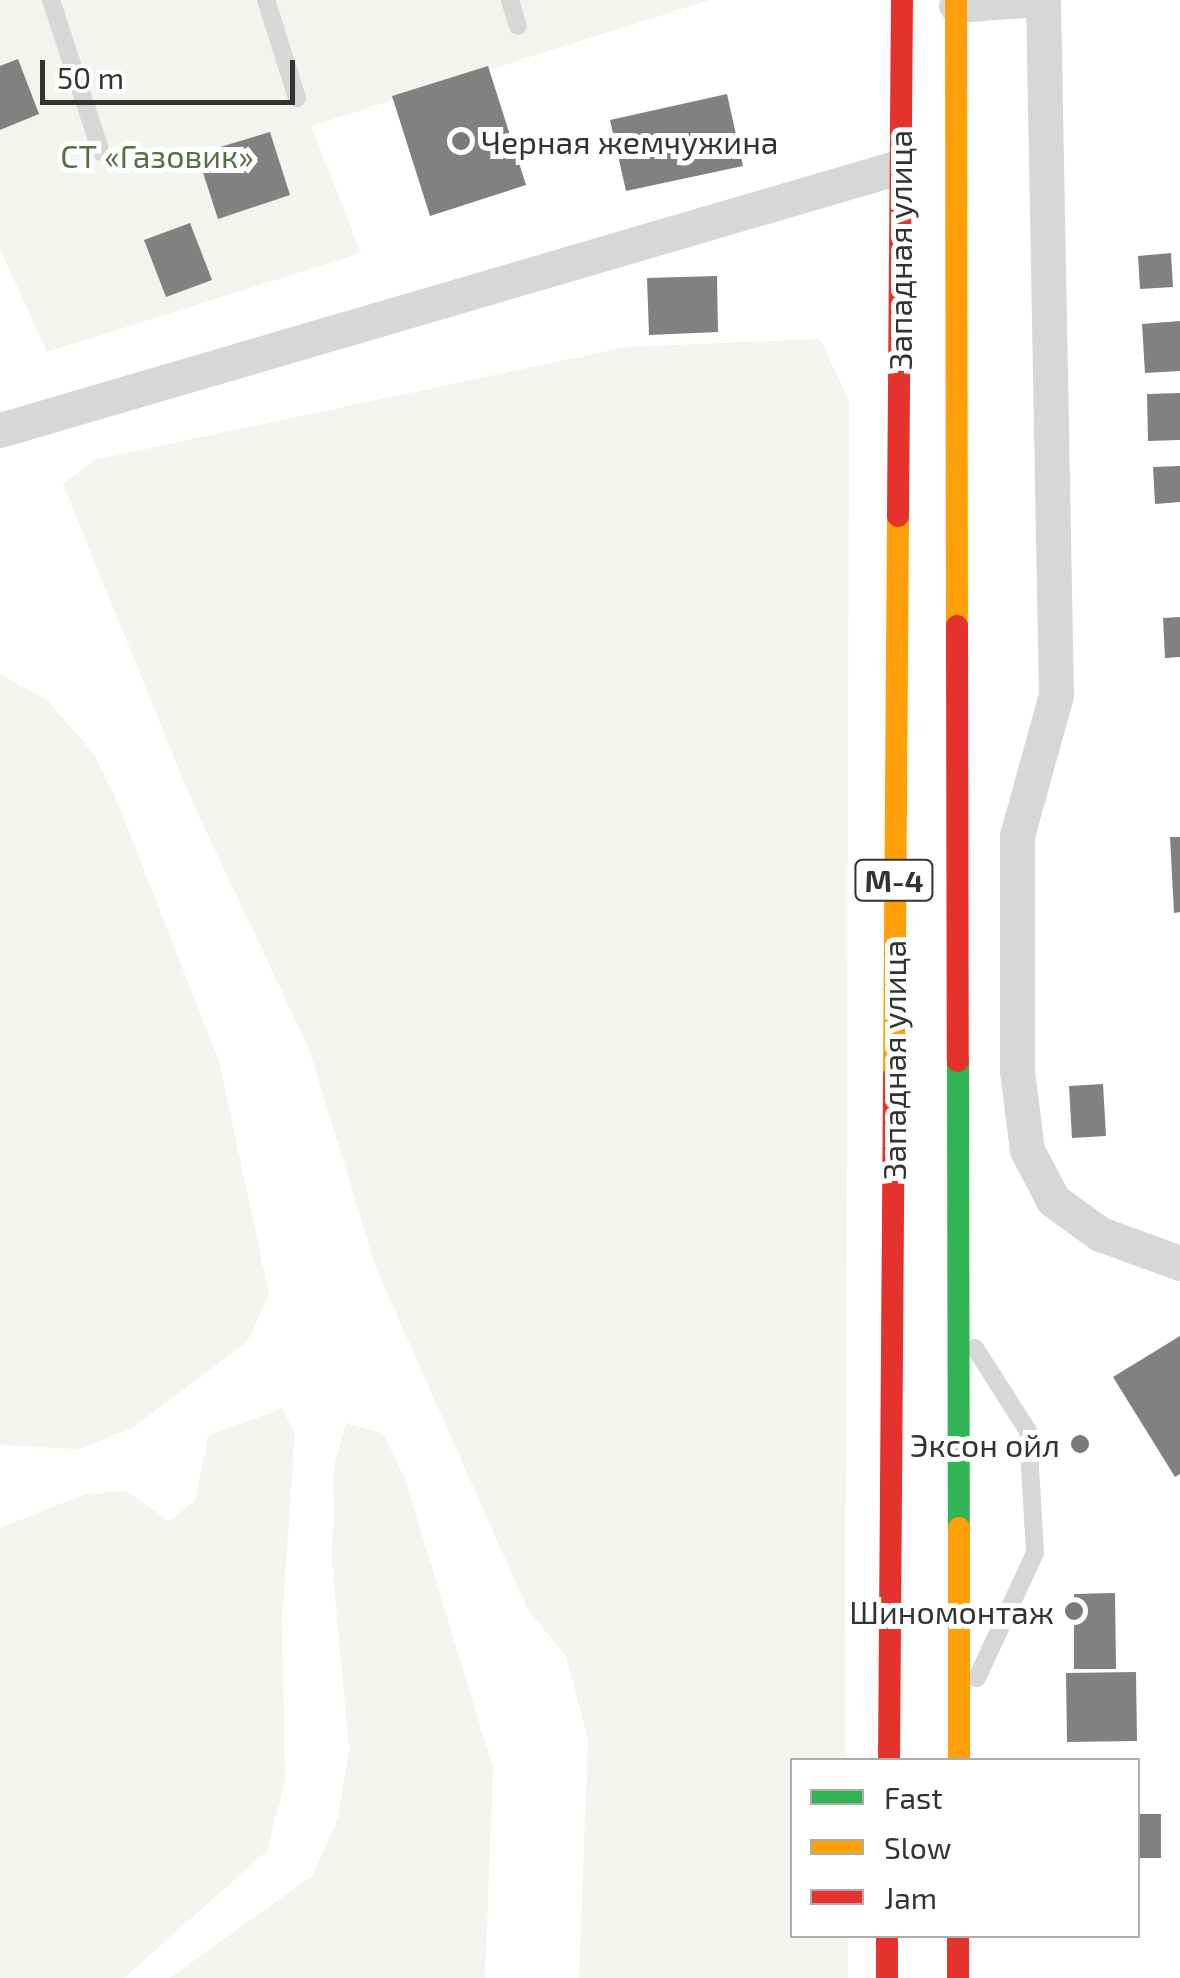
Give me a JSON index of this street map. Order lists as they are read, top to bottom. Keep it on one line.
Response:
{"streets":{"main road":["Западная улица","М-4"]},"parks":["СТ «Газовик»"],"places":["Черная жемчужина","Эксон ойл","Шиномонтаж"],"legend":["Fast","Slow","Jam"],"scale_bar":"50 m"}
